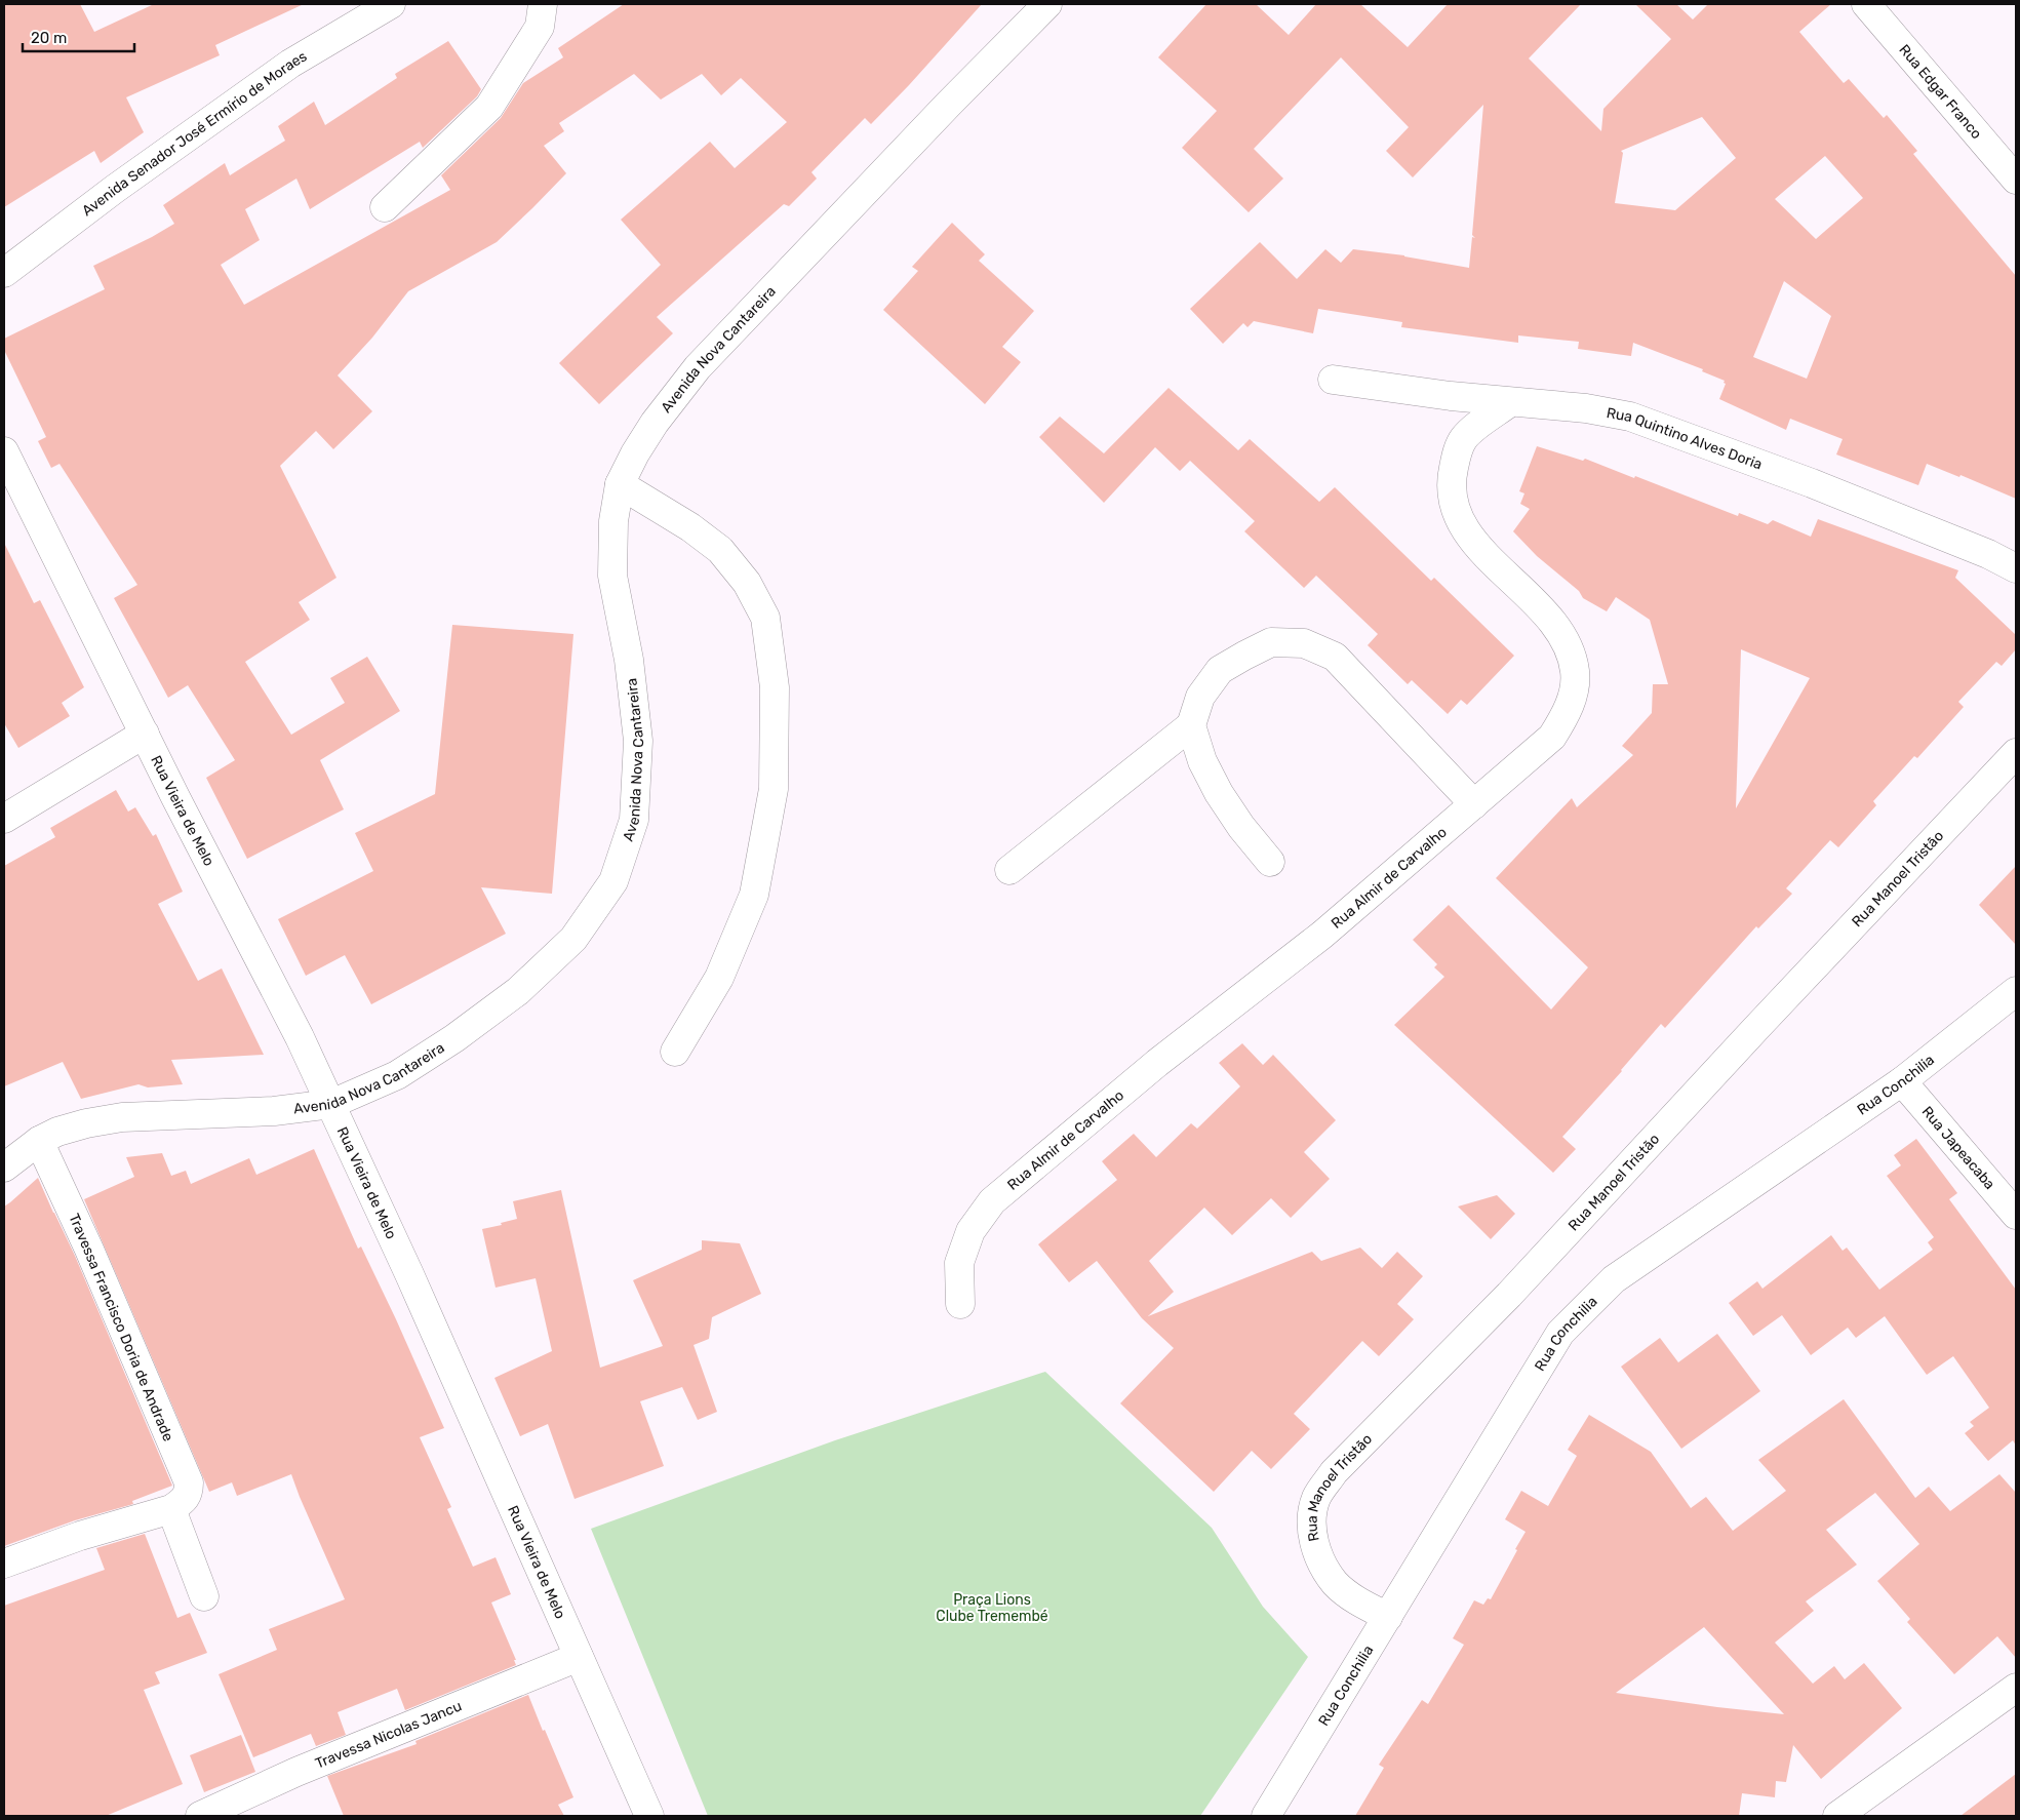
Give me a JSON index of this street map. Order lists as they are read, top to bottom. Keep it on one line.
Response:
{"streets":{"street":["Rua Edgar Franco","Avenida Senador José Ermírio de Moraes","Avenida Nova Cantareira","Rua Quintino Alves Doria","Rua Vieira de Melo","Rua Almir de Carvalho","Rua Manoel Tristão","Rua Conchilia","Rua Japeacaba","Travessa Francisco Doria de Andrade","Travessa Nicolas Jancu"]},"crossings":[["Avenida Nova Cantareira","Rua Vieira de Melo"],["Avenida Nova Cantareira","Travessa Francisco Doria de Andrade"],["Rua Quintino Alves Doria","Rua Almir de Carvalho"],["Rua Vieira de Melo","Travessa Nicolas Jancu"],["Rua Manoel Tristão","Rua Conchilia"],["Rua Conchilia","Rua Japeacaba"]],"parks":["Praça Lions Clube Tremembé"],"scale_bar":"20 m"}
